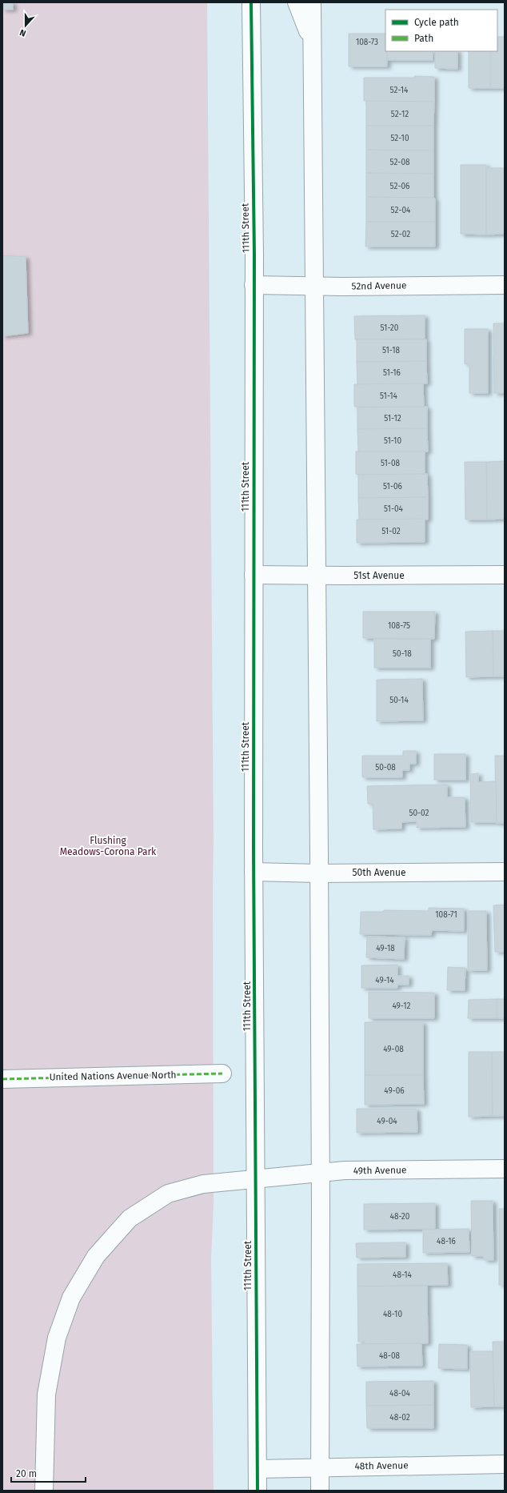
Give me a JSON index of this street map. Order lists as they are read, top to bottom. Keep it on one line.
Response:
{"streets":{"street":["111th Street","52nd Avenue","51st Avenue","50th Avenue","United Nations Avenue North","49th Avenue","48th Avenue"]},"crossings":[["111th Street","52nd Avenue"],["111th Street","51st Avenue"],["111th Street","50th Avenue"],["111th Street","49th Avenue"],["111th Street","48th Avenue"]],"parks":["Flushing Meadows-Corona Park"],"house_numbers":["108-73","52-14","52-12","52-10","52-08","52-06","52-04","52-02","51-20","51-18","51-16","51-14","51-12","51-10","51-08","51-06","51-04","51-02","108-75","50-18","50-14","50-08","50-02","108-71","49-18","49-14","49-12","49-08","49-06","49-04","48-20","48-16","48-14","48-10","48-08","48-04","48-02"],"legend":["Cycle path","Path"],"scale_bar":"20 m","north":"bottom"}
